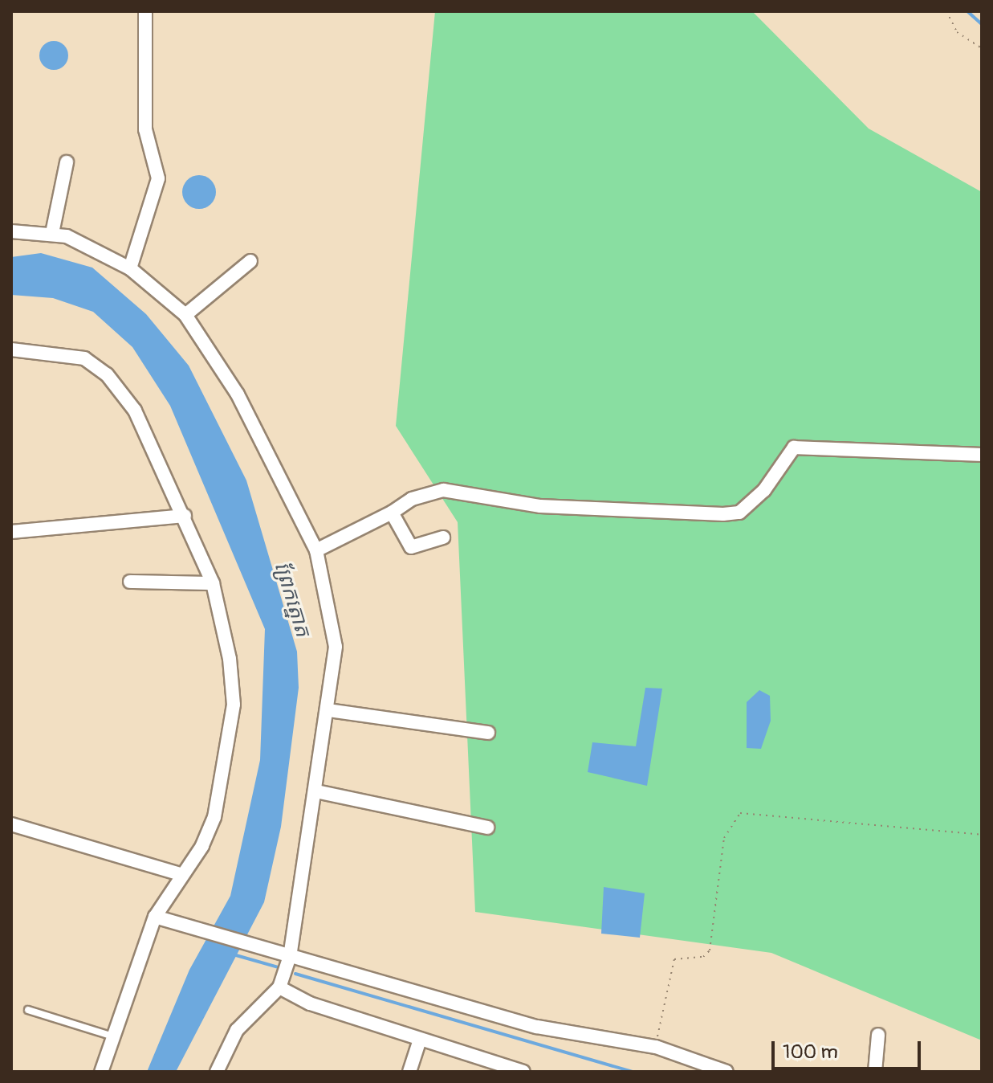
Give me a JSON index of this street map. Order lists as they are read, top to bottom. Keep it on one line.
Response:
{"water":["ព្រែកត្នោត"],"scale_bar":"100 m"}
